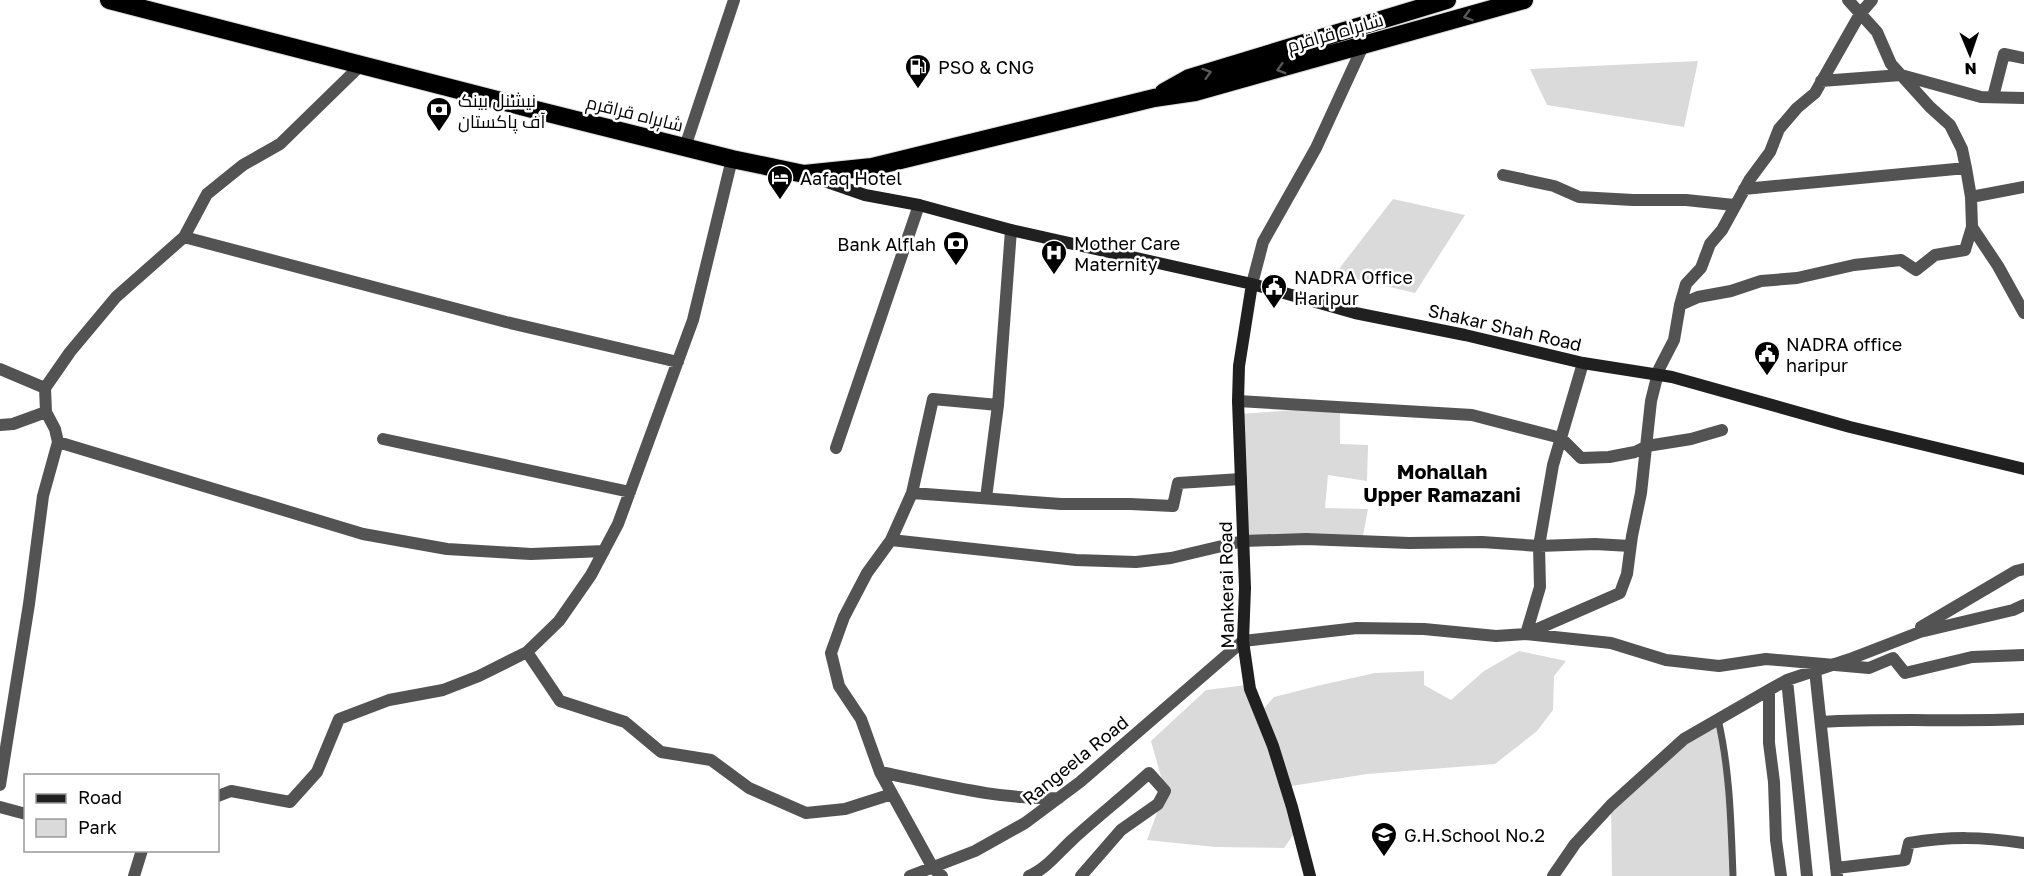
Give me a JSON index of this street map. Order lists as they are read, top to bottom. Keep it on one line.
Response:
{"streets":{"highway":["شاہراہ قراقرم"],"main road":["Shakar Shah Road","Mankerai Road"],"street":["Rangeela Road"]},"crossings":[["شاہراہ قراقرم","Shakar Shah Road"],["Shakar Shah Road","Mankerai Road"],["Mankerai Road","Rangeela Road"]],"districts":["Mohallah Upper Ramazani"],"places":{"fuel station":["PSO & CNG"],"bank":["نیشنل بینک آف پاکستان","Bank Alflah"],"hotel":["Aafaq Hotel"],"hospital":["Mother Care Maternity"],"public building":["NADRA Office Haripur","NADRA office haripur"],"school or university":["G.H.School No.2"]},"legend":["Road","Park"],"north":"bottom"}
